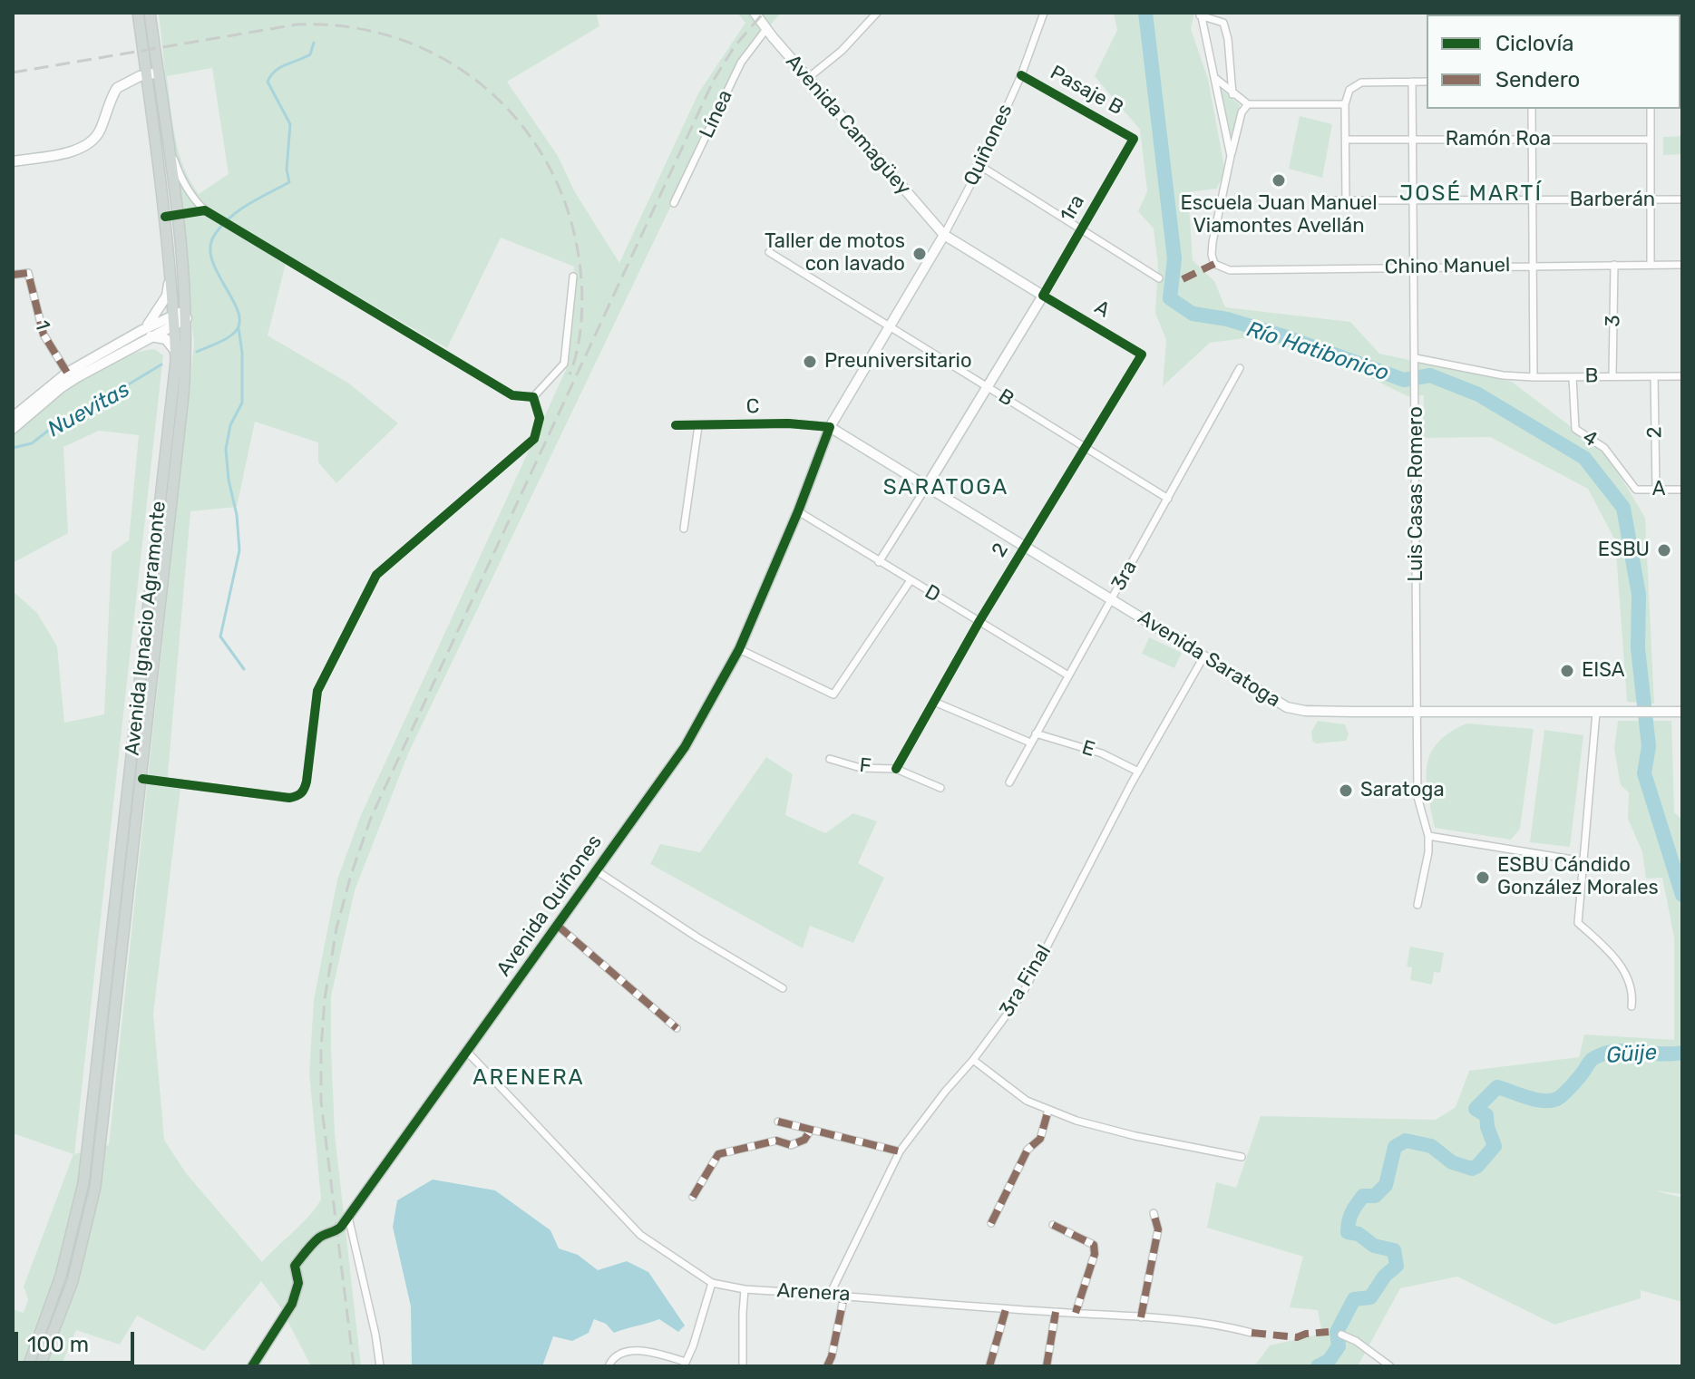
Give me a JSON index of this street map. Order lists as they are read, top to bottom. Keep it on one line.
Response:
{"streets":{"main road":["Avenida Camagüey","1ra","A","Avenida Ignacio Agramonte","Avenida Saratoga","Avenida Quiñones"],"street":["Pasaje B","Línea","Ramón Roa","Quiñones","Barberán","Chino Manuel","3","1","B","C","2","4","Luis Casas Romero","3ra","D","E","F","3ra Final","Arenera"]},"crossings":[["Pasaje B","Quiñones"],["Pasaje B","1ra"],["Línea","Avenida Camagüey"],["Avenida Camagüey","Quiñones"],["Avenida Camagüey","A"],["Avenida Camagüey","Avenida Quiñones"],["Ramón Roa","Luis Casas Romero"],["Quiñones","A"],["Quiñones","Avenida Quiñones"],["Barberán","Luis Casas Romero"],["1ra","A"],["1ra","B"],["1ra","D"],["1ra","Avenida Saratoga"],["Chino Manuel","3"],["Chino Manuel","Luis Casas Romero"],["A","2"],["A","4"],["A","Avenida Quiñones"],["3","B"],["B","2"],["B","4"],["B","Luis Casas Romero"],["B","3ra"],["B","Avenida Quiñones"],["C","Avenida Saratoga"],["C","Avenida Quiñones"],["2","D"],["2","Avenida Saratoga"],["2","F"],["Luis Casas Romero","Avenida Saratoga"],["3ra","D"],["3ra","Avenida Saratoga"],["3ra","E"],["D","Avenida Quiñones"],["Avenida Saratoga","Avenida Quiñones"],["Avenida Saratoga","3ra Final"],["E","3ra Final"],["Avenida Quiñones","Arenera"],["3ra Final","Arenera"]],"districts":["JOSÉ MARTÍ","SARATOGA","ARENERA"],"water":["Río Hatibonico","Nuevitas","Güije"],"places":["Escuela Juan Manuel Viamontes Avellán","Taller de motos con lavado","Preuniversitario","ESBU","EISA","Saratoga","ESBU Cándido González Morales"],"legend":["Ciclovía","Sendero"],"scale_bar":"100 m"}
